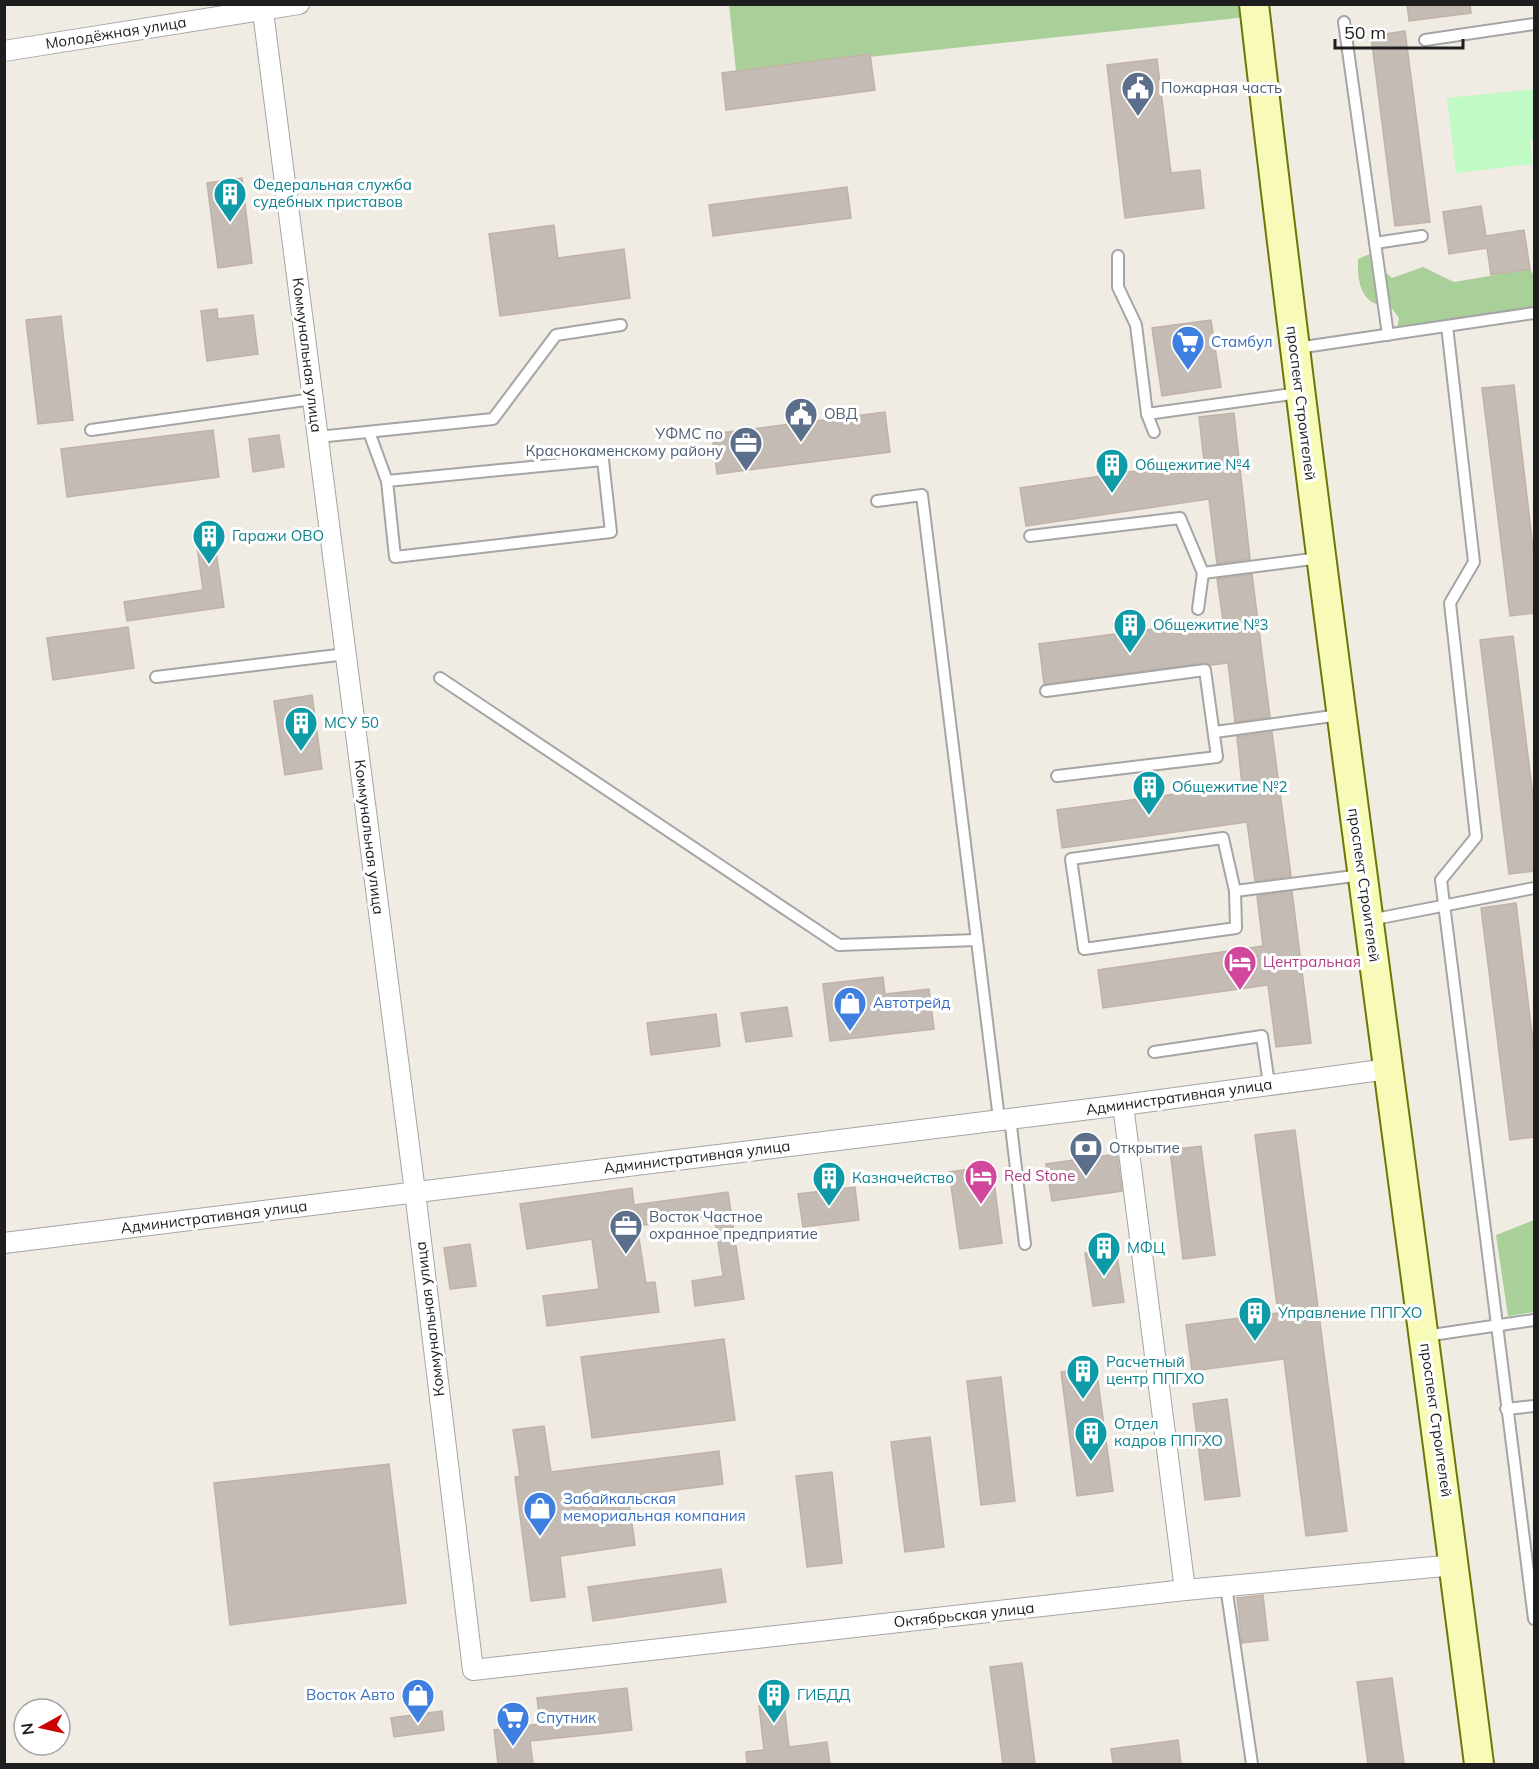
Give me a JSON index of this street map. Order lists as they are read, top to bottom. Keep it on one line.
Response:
{"streets":{"street":["Молодёжная улица","Коммунальная улица","проспект Строителей","Административная улица","Октябрьская улица"]},"crossings":[["Молодёжная улица","Коммунальная улица"],["Коммунальная улица","Административная улица"],["Коммунальная улица","Октябрьская улица"],["проспект Строителей","Административная улица"],["проспект Строителей","Октябрьская улица"]],"places":{"public building":["Пожарная часть","ОВД"],"building":["Федеральная служба судебных приставов","Общежитие №4","Гаражи ОВО","Общежитие №3","МСУ 50","Общежитие №2","Казначейство","МФЦ","Управление ППГХО","Расчетный центр ППГХО","Отдел кадров ППГХО","ГИБДД"],"supermarket":["Стамбул","Спутник"],"office":["УФМС по Краснокаменскому району","Восток Частное охранное предприятие"],"hotel":["Центральная","Red Stone"],"shop":["Автотрейд","Забайкальская мемориальная компания","Восток Авто"],"bank":["Открытие"]},"scale_bar":"50 m","north":"left"}
